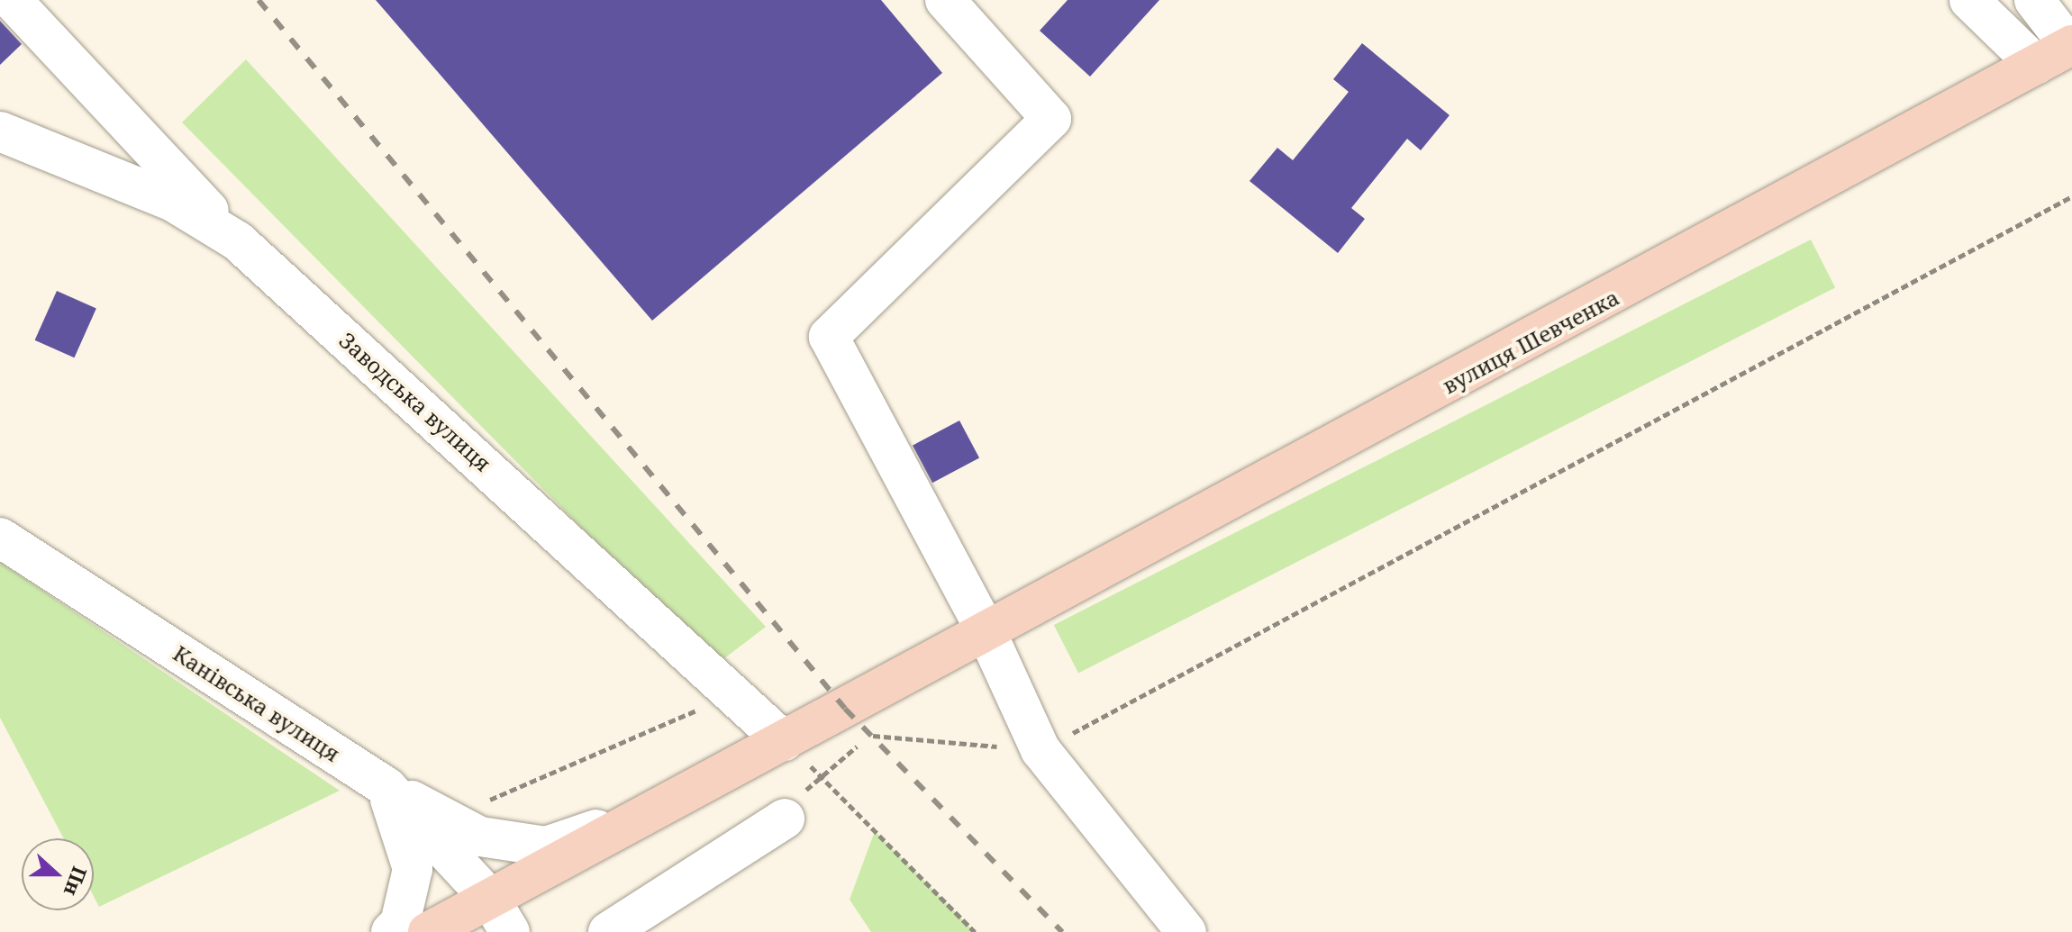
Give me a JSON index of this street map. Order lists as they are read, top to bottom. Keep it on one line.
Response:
{"streets":{"main road":["вулиця Шевченка"],"street":["Заводська вулиця","Канівська вулиця"]},"crossings":[["вулиця Шевченка","Заводська вулиця"],["вулиця Шевченка","Канівська вулиця"]],"north":"right"}
